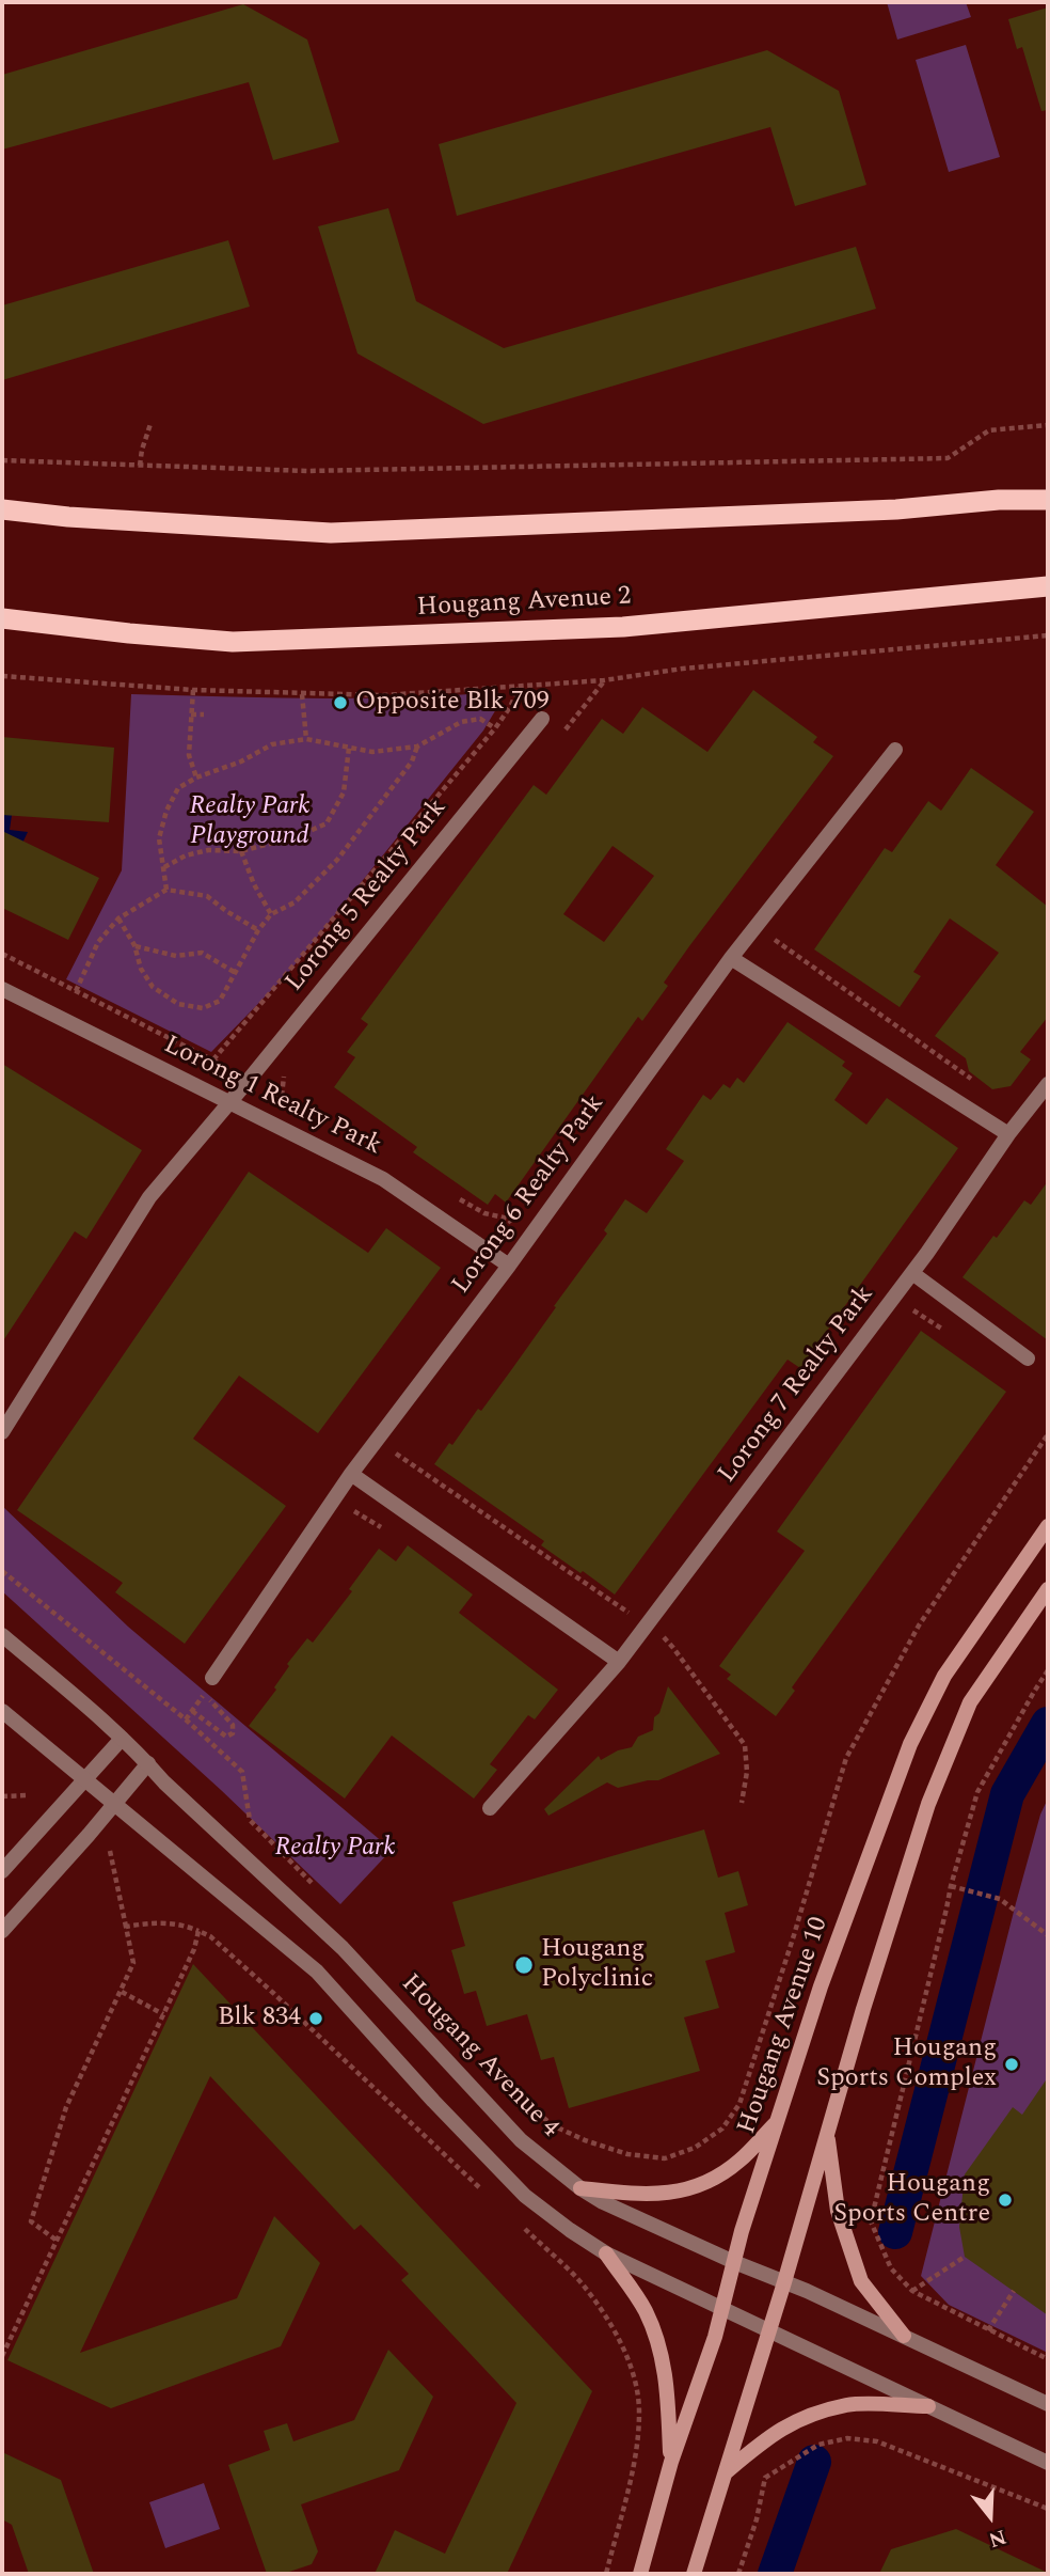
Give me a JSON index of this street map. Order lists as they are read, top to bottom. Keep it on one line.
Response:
{"streets":{"highway":["Hougang Avenue 2"],"main road":["Hougang Avenue 10"],"street":["Lorong 5 Realty Park","Lorong 1 Realty Park","Lorong 6 Realty Park","Lorong 7 Realty Park","Hougang Avenue 4"]},"crossings":[["Lorong 5 Realty Park","Lorong 1 Realty Park"],["Lorong 1 Realty Park","Lorong 6 Realty Park"],["Hougang Avenue 10","Hougang Avenue 4"]],"parks":["Realty Park Playground","Realty Park"],"places":["Opposite Blk 709","Hougang Polyclinic","Blk 834","Hougang Sports Complex","Hougang Sports Centre"],"north":"bottom"}
